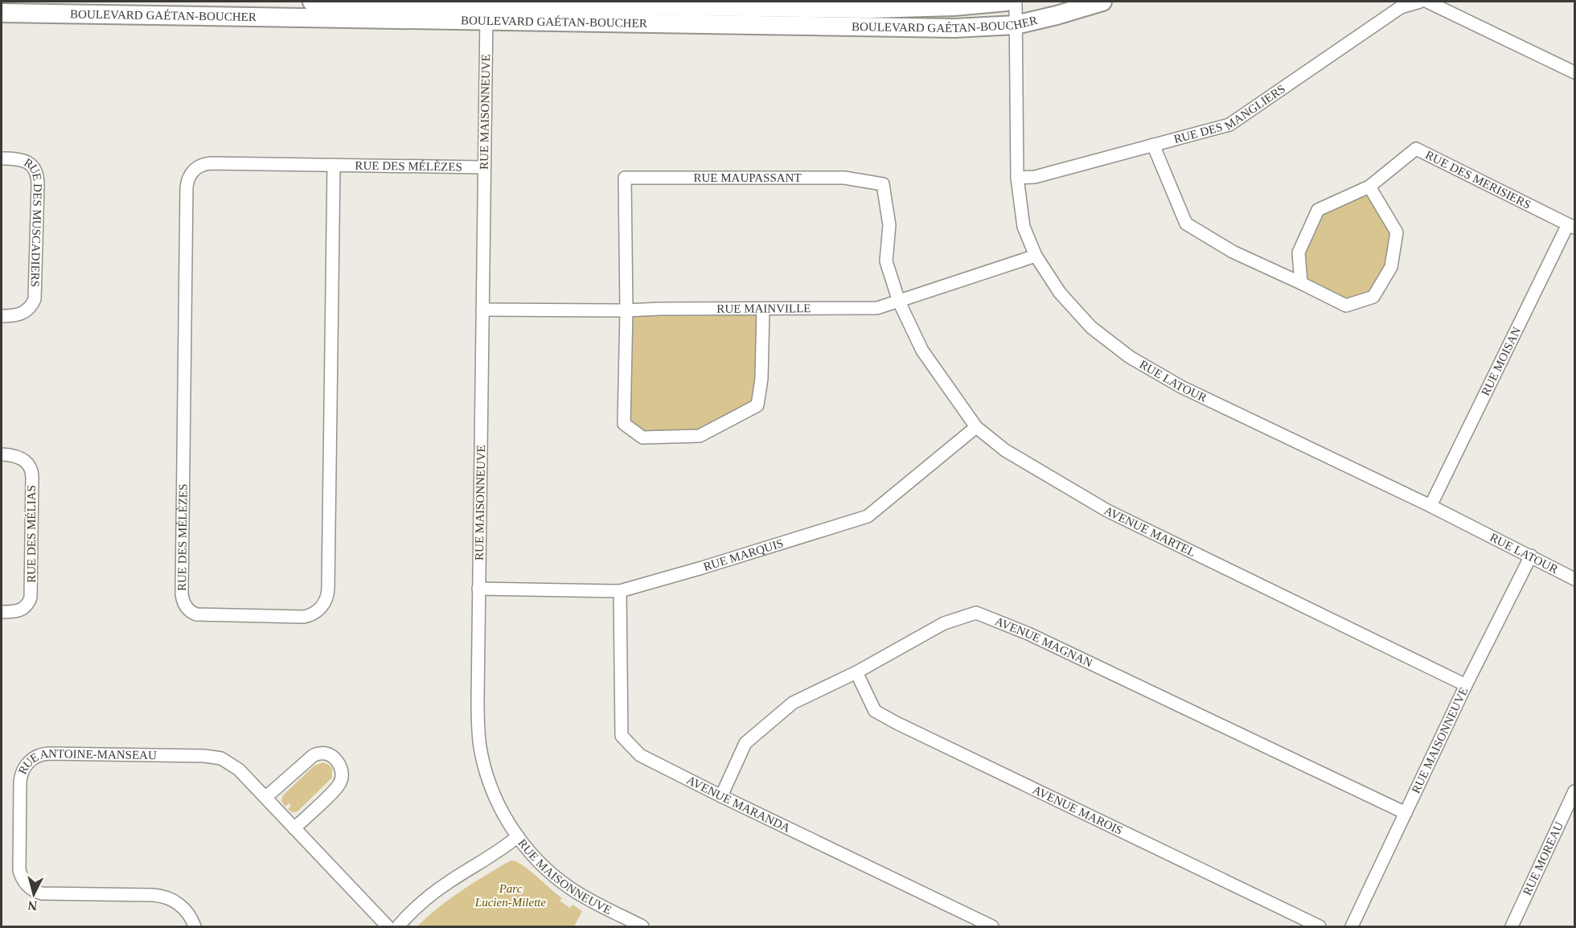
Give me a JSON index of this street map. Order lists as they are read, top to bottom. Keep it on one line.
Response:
{"streets":{"street":["BOULEVARD GAÉTAN-BOUCHER","RUE MAISONNEUVE","RUE DES MANGLIERS","RUE DES MÉLÈZES","RUE MAUPASSANT","RUE DES MERISIERS","RUE DES MUSCADIERS","RUE MAINVILLE","RUE MOISAN","RUE LATOUR","AVENUE MARTEL","RUE DES MÉLIAS","RUE MARQUIS","AVENUE MAGNAN","RUE ANTOINE-MANSEAU","AVENUE MARANDA","AVENUE MAROIS","RUE MOREAU"]},"crossings":[["BOULEVARD GAÉTAN-BOUCHER","RUE MAISONNEUVE"],["BOULEVARD GAÉTAN-BOUCHER","RUE LATOUR"],["RUE MAISONNEUVE","RUE DES MÉLÈZES"],["RUE MAISONNEUVE","RUE MAINVILLE"],["RUE MAISONNEUVE","RUE LATOUR"],["RUE MAISONNEUVE","AVENUE MARTEL"],["RUE MAISONNEUVE","RUE MARQUIS"],["RUE MAISONNEUVE","AVENUE MAGNAN"],["RUE DES MANGLIERS","RUE LATOUR"],["RUE MAUPASSANT","RUE MAINVILLE"],["RUE MAUPASSANT","AVENUE MARTEL"],["RUE DES MERISIERS","RUE MOISAN"],["RUE MAINVILLE","RUE LATOUR"],["RUE MAINVILLE","AVENUE MARTEL"],["RUE MOISAN","RUE LATOUR"],["AVENUE MARTEL","RUE MARQUIS"],["RUE MARQUIS","AVENUE MARANDA"],["AVENUE MAGNAN","AVENUE MARANDA"],["AVENUE MAGNAN","AVENUE MAROIS"]],"parks":["Parc Lucien-Milette"],"north":"bottom"}
